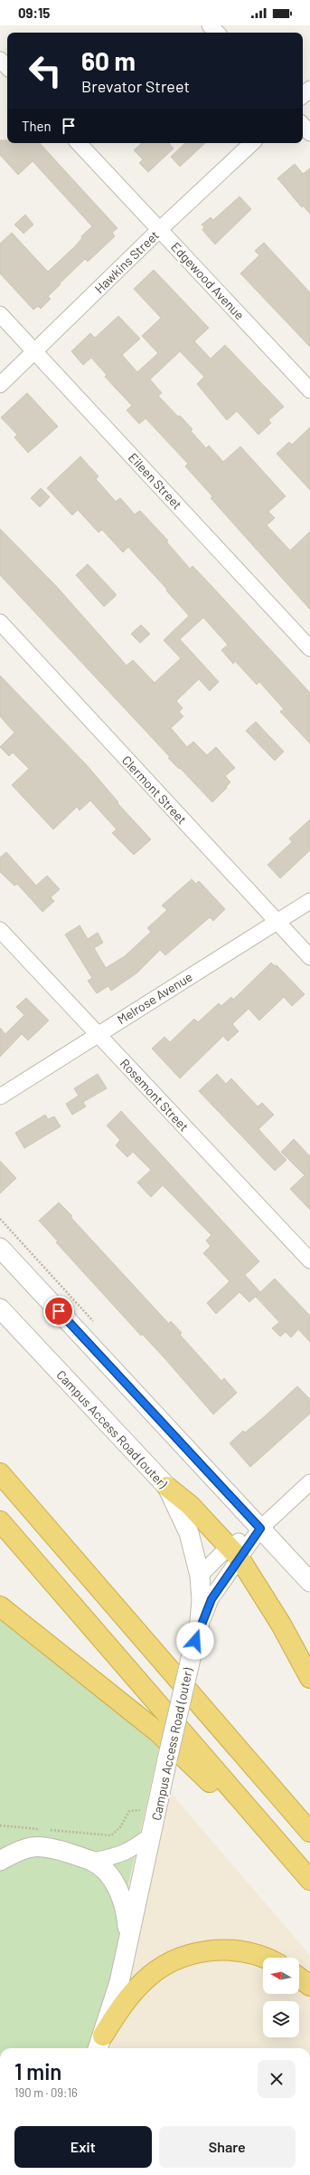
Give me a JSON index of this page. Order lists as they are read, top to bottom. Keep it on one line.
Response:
{"streets":{"street":["Hawkins Street","Edgewood Avenue","Eileen Street","Clermont Street","Melrose Avenue","Rosemont Street","Campus Access Road (outer)"]},"crossings":[["Hawkins Street","Edgewood Avenue"],["Hawkins Street","Eileen Street"],["Clermont Street","Melrose Avenue"],["Melrose Avenue","Rosemont Street"]],"north":"left","page":{"status":"09:15","turn":["60 m","Brevator Street"],"then":"Then","heading":["1 min","190 m · 09:16"],"buttons":["Exit","Share"]}}
